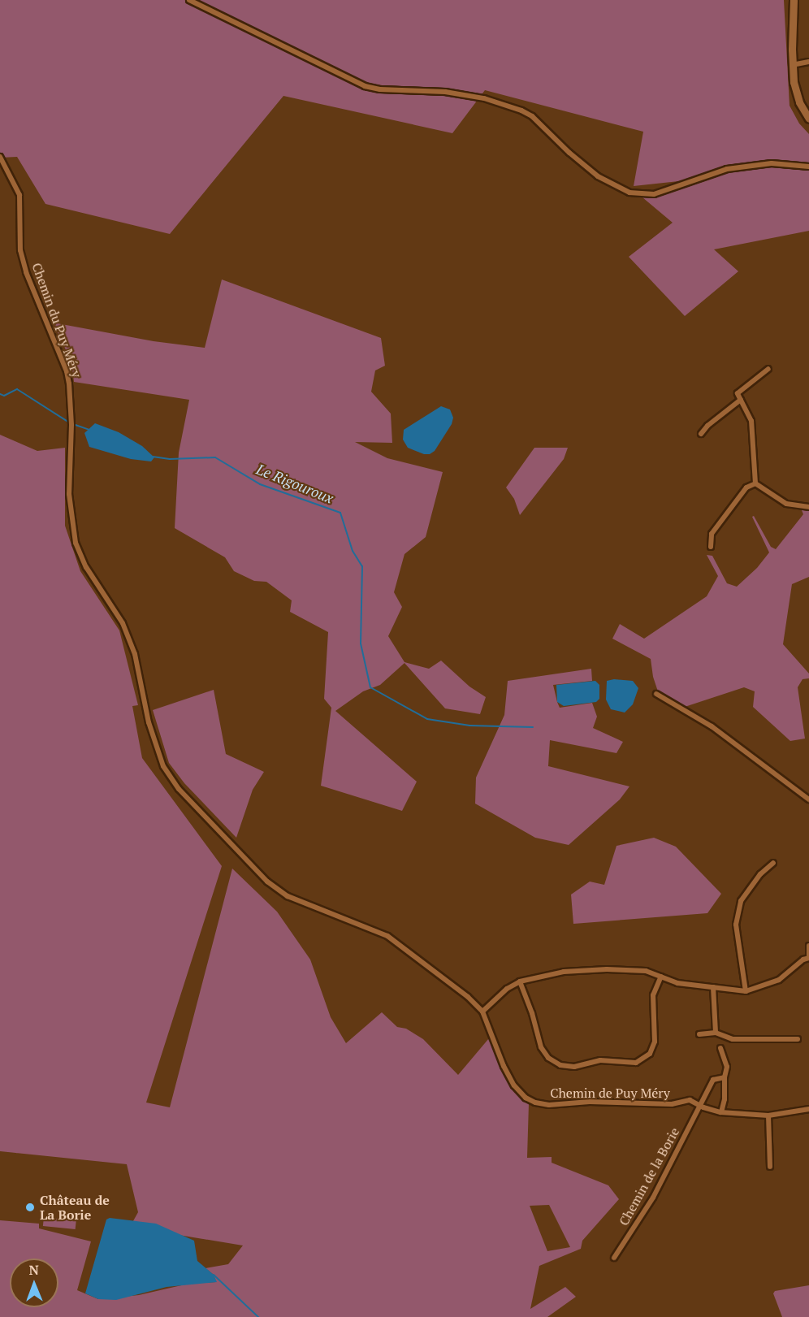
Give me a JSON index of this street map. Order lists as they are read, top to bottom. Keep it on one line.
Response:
{"streets":{"street":["Chemin du Puy Méry","Chemin de Puy Méry","Chemin de la Borie"]},"crossings":[["Chemin du Puy Méry","Chemin de Puy Méry"],["Chemin de Puy Méry","Chemin de la Borie"]],"water":["Le Rigouroux"],"places":["Château de La Borie"],"north":"top"}
